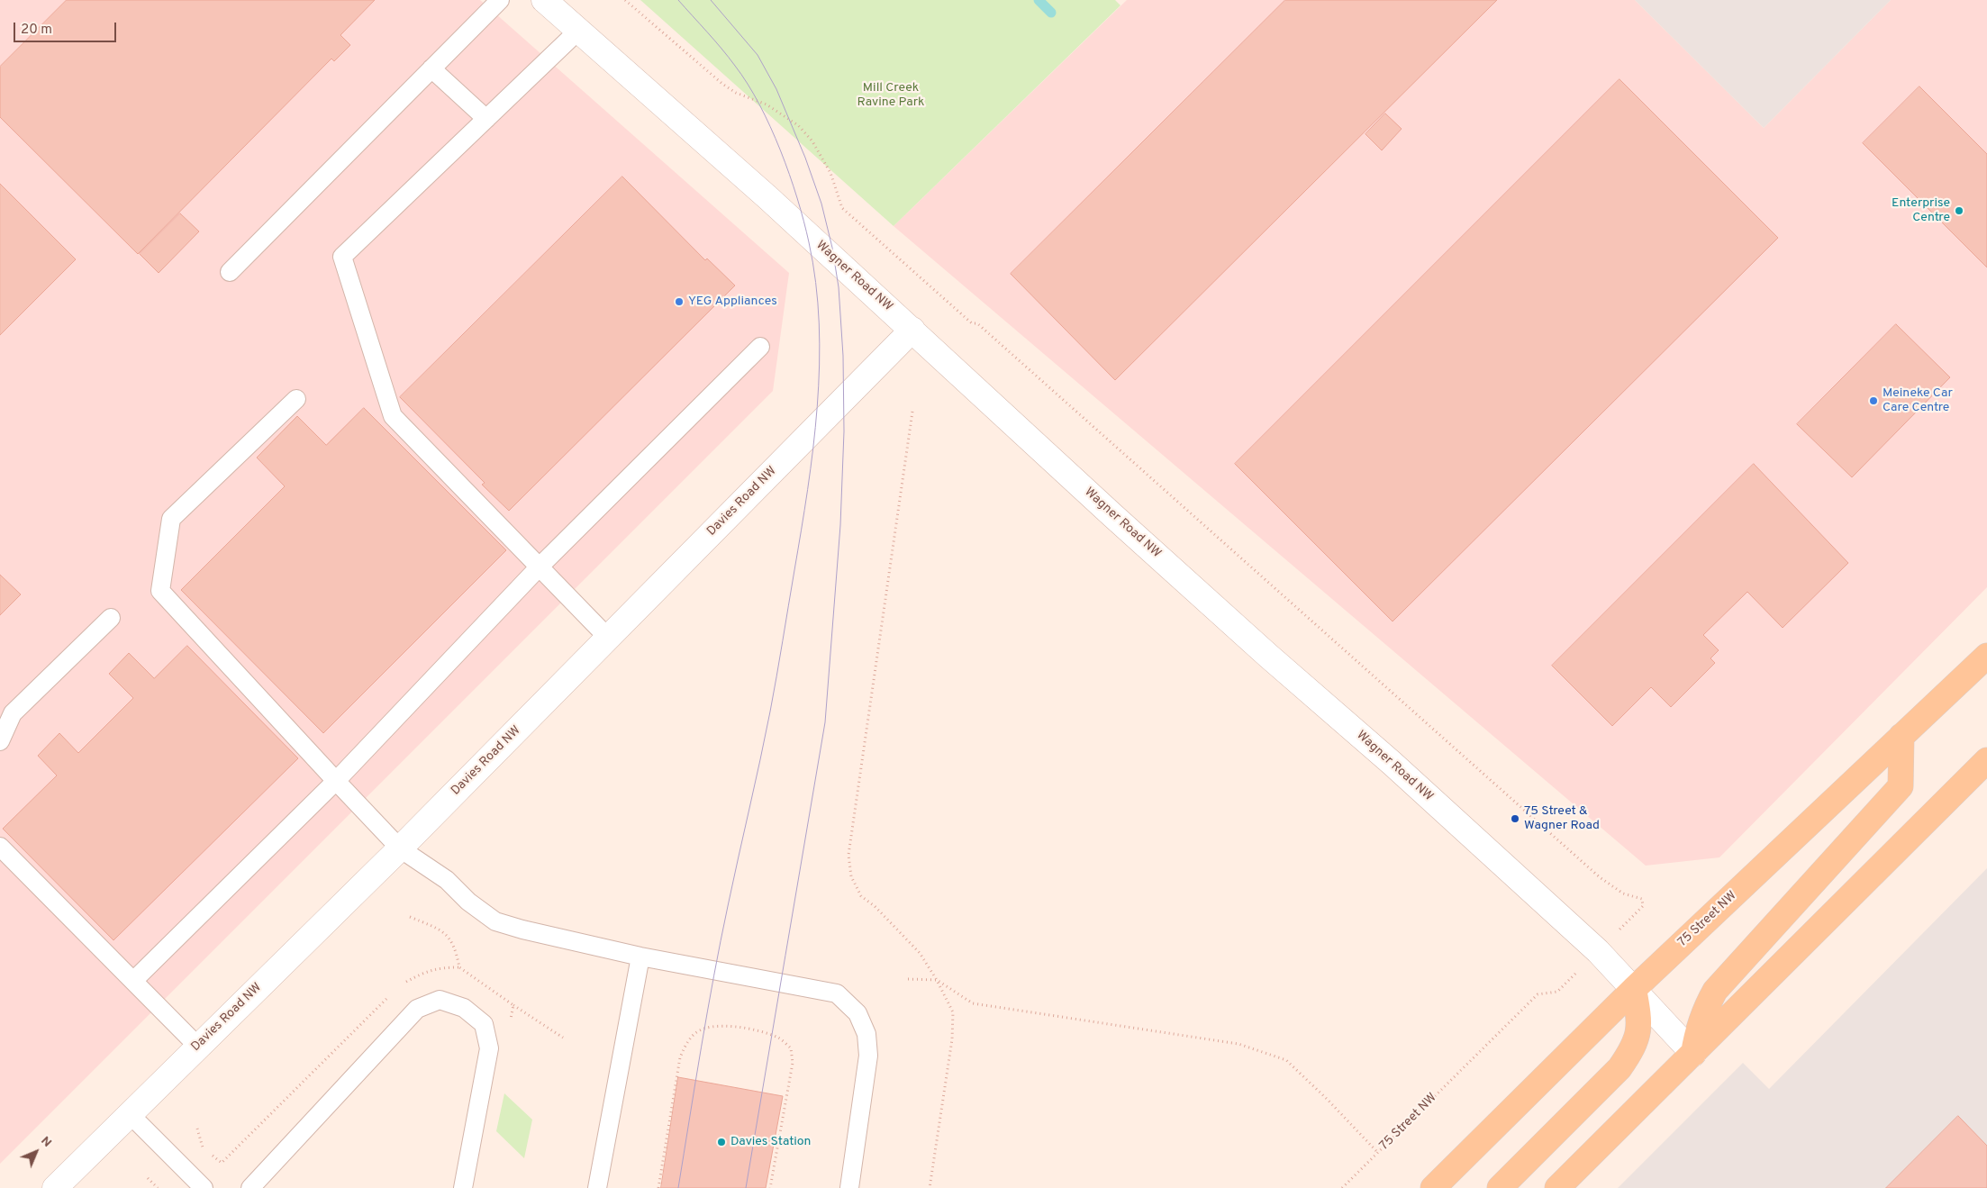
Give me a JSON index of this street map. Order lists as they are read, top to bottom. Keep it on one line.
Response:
{"streets":{"main road":["75 Street NW"],"street":["Wagner Road NW","Davies Road NW"]},"crossings":[["Wagner Road NW","Davies Road NW"],["Wagner Road NW","75 Street NW"]],"parks":["Mill Creek Ravine Park"],"places":["Enterprise Centre","YEG Appliances","Meineke Car Care Centre","75 Street & Wagner Road","Davies Station"],"scale_bar":"20 m","north":"top right"}
